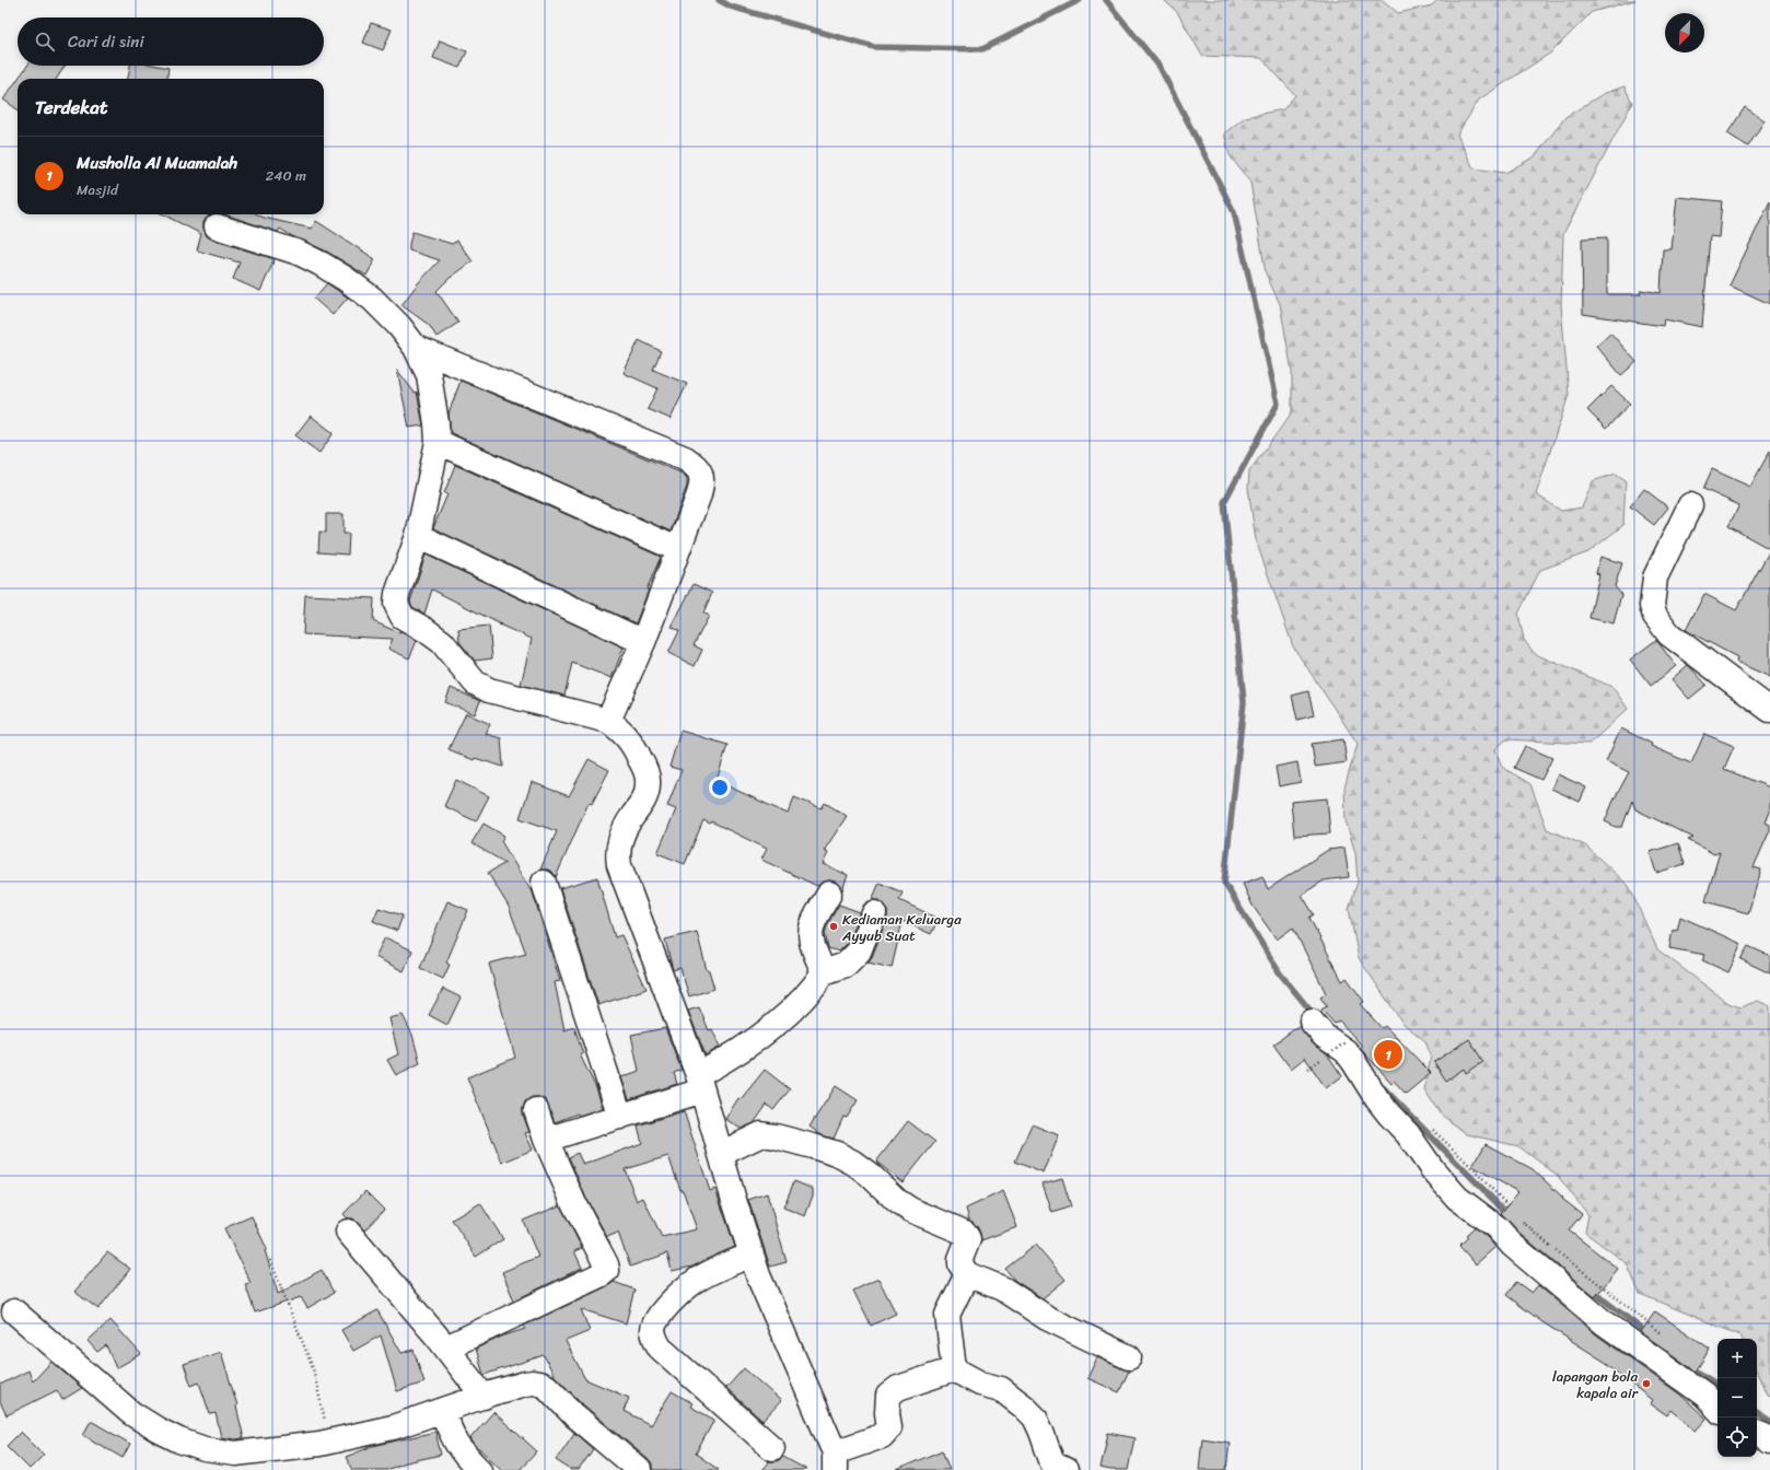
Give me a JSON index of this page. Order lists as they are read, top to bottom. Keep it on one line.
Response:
{"places":["Kediaman Keluarga Ayyub Suat","lapangan bola kapala air"],"north":"bottom left","page":{"search":"Cari di sini","heading":"Terdekat","list":[{"mark":"1","name":"Musholla Al Muamalah","note":"Masjid","value":"240 m"}],"pins":"1","map_buttons":["+","−"]}}
